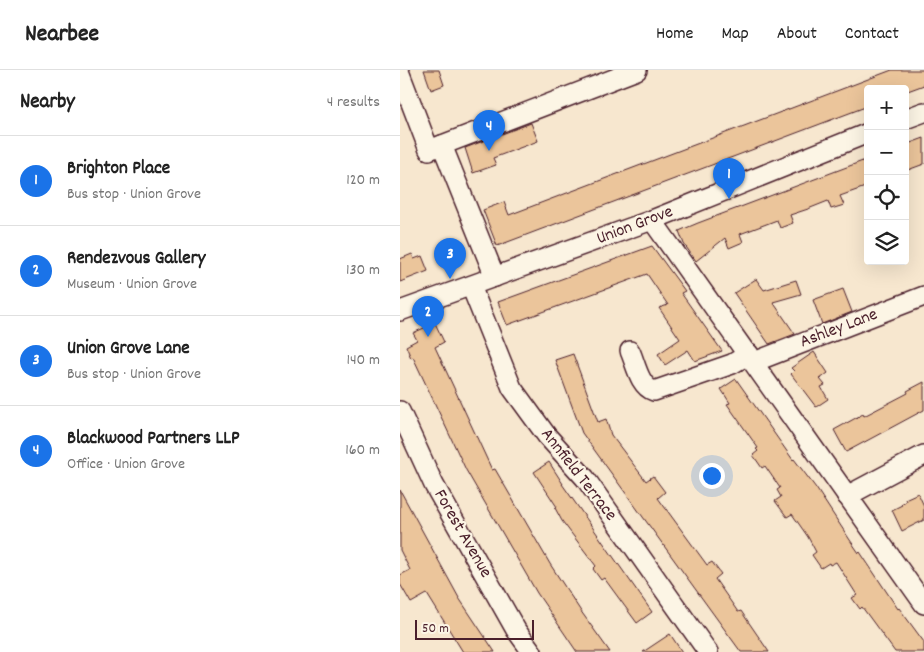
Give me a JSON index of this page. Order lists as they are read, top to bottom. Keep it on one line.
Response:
{"streets":{"street":["Union Grove","Ashley Lane","Annfield Terrace","Forest Avenue"]},"crossings":[["Union Grove","Annfield Terrace"]],"scale_bar":"50 m","page":{"header":"Nearbee","nav":["Home","Map","About","Contact"],"heading":["Nearby","4 results"],"map_buttons":["+","−"],"pins":["4","1","3","2"],"list":[{"mark":"1","name":"Brighton Place","note":"Bus stop · Union Grove","value":"120 m"},{"mark":"2","name":"Rendezvous Gallery","note":"Museum · Union Grove","value":"130 m"},{"mark":"3","name":"Union Grove Lane","note":"Bus stop · Union Grove","value":"140 m"},{"mark":"4","name":"Blackwood Partners LLP","note":"Office · Union Grove","value":"160 m"}],"scale":"50 m"}}
